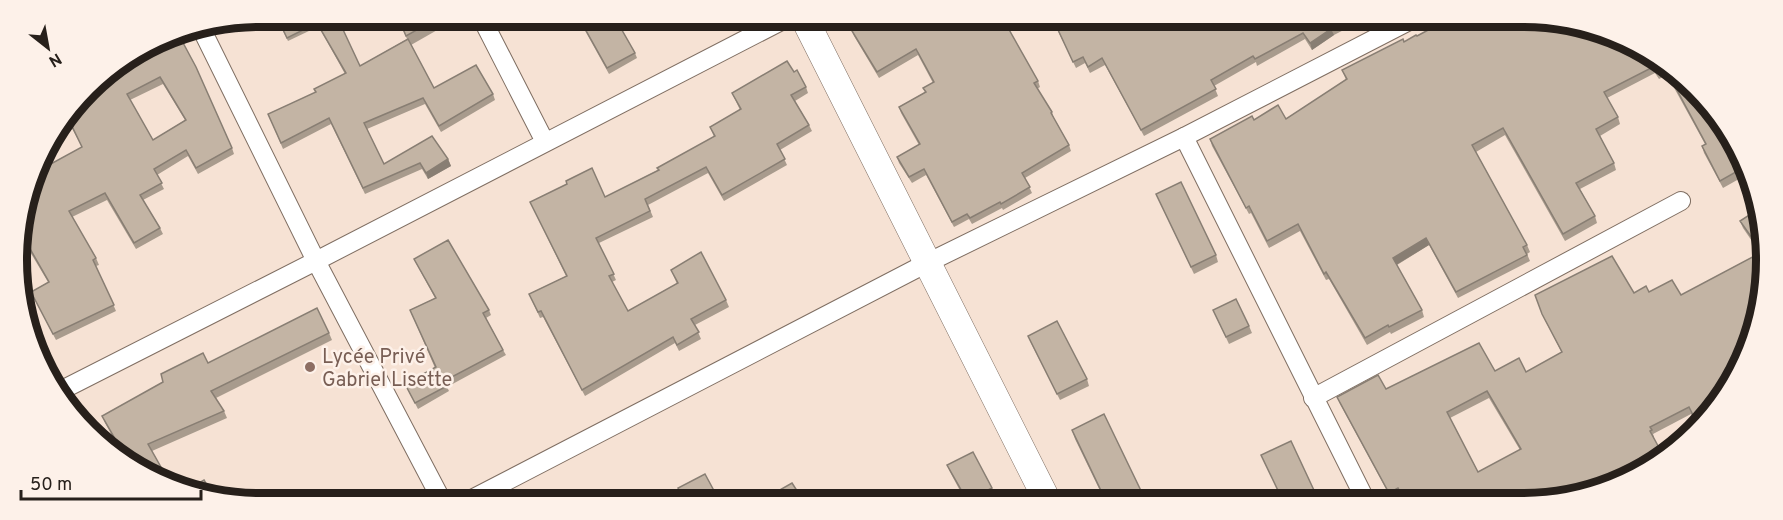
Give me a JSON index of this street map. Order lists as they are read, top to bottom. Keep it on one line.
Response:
{"places":["Lycée Privé Gabriel Lisette"],"scale_bar":"50 m","north":"bottom right"}
